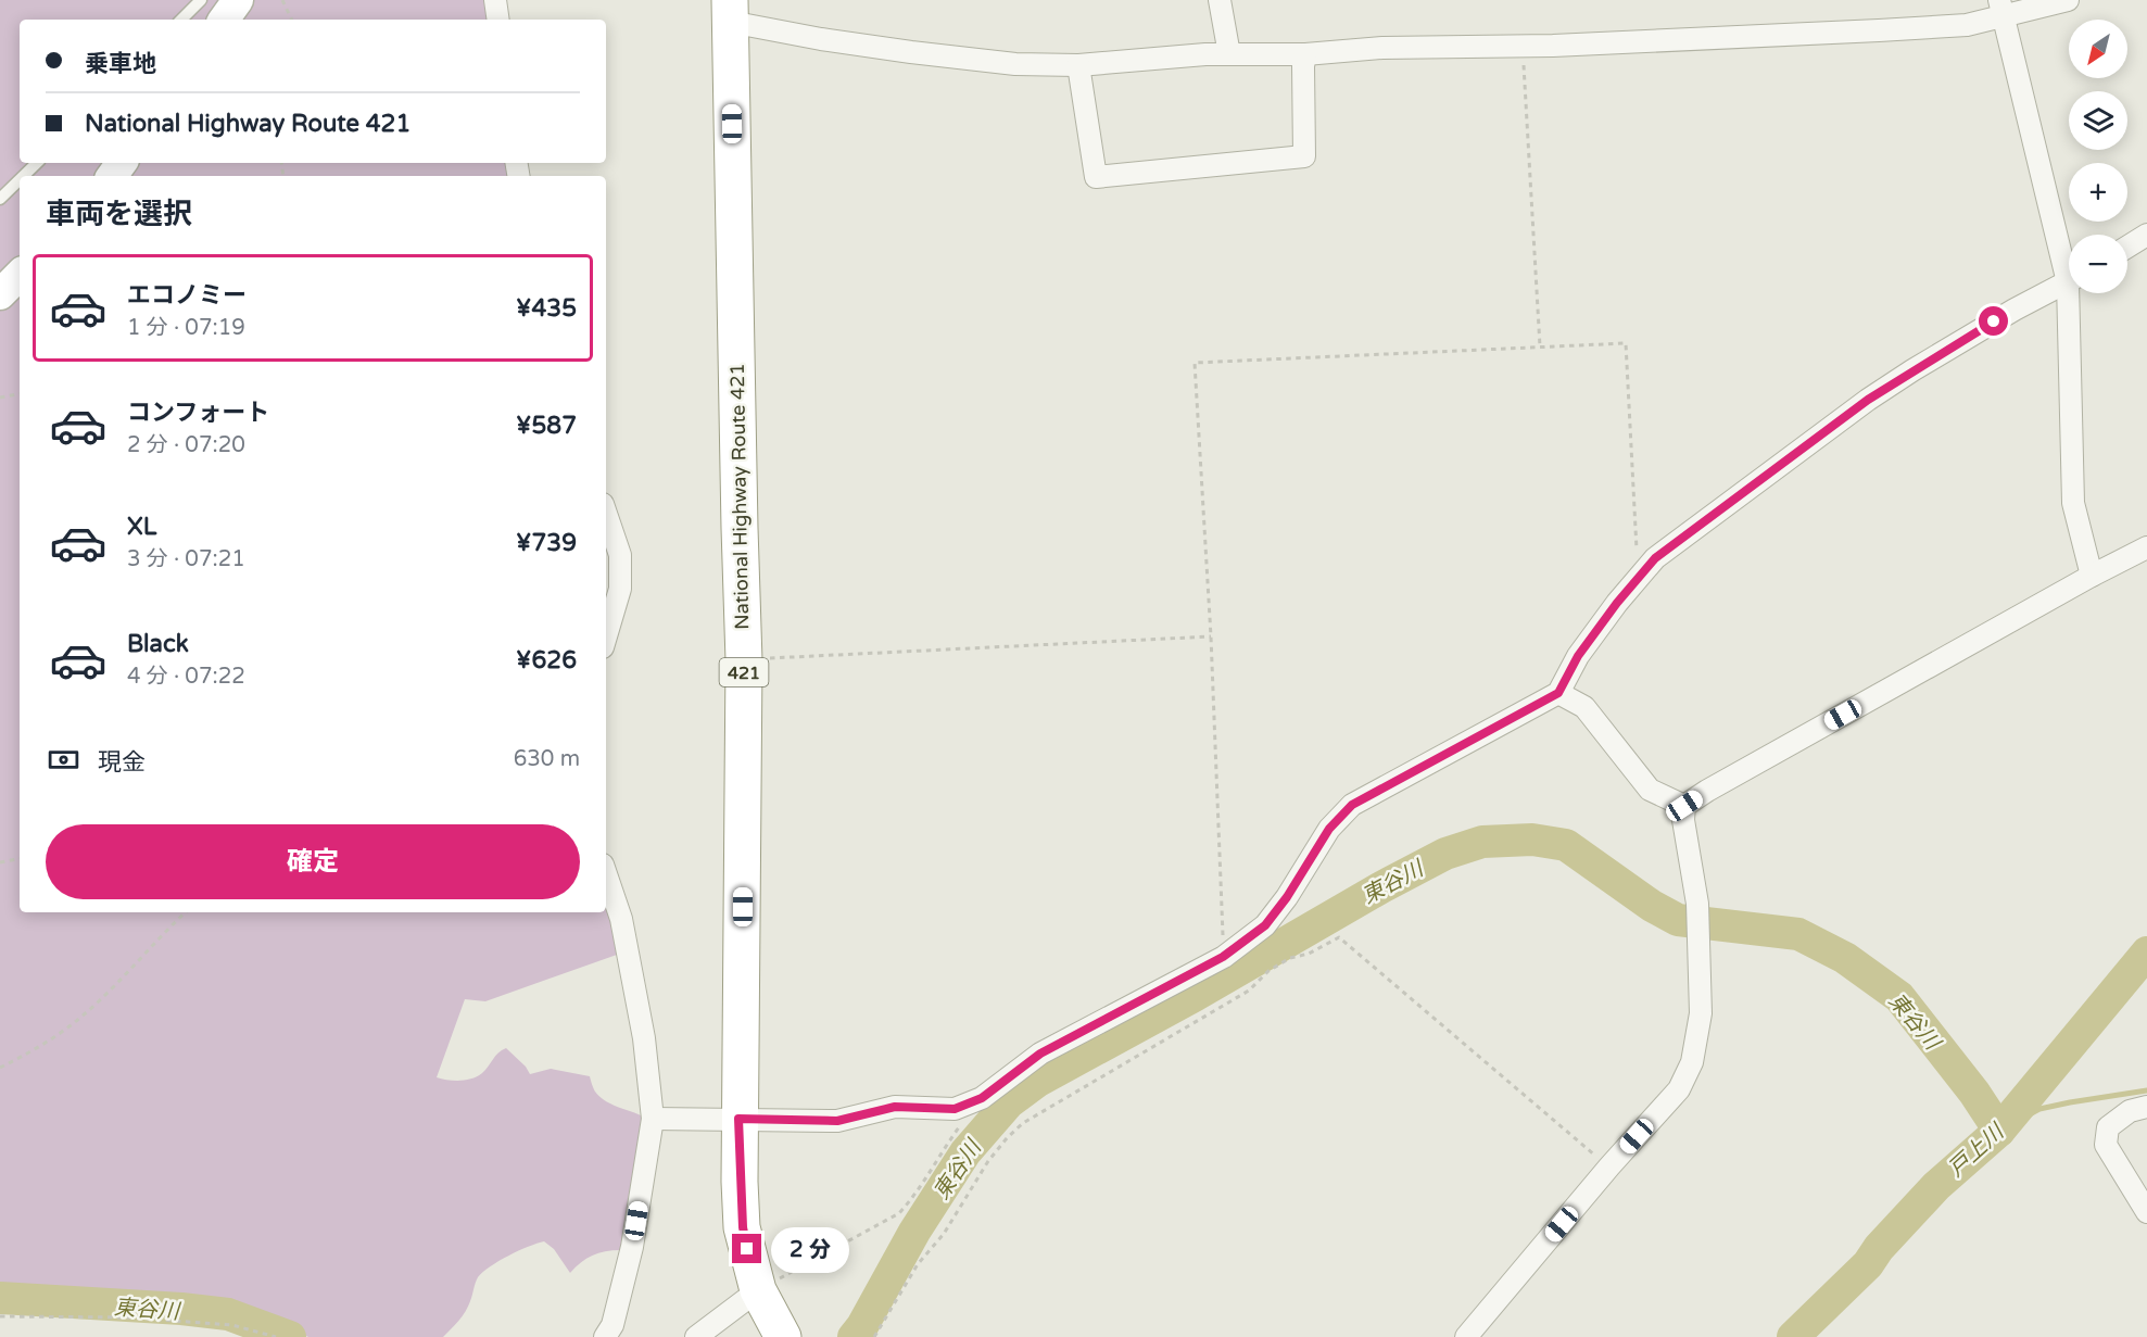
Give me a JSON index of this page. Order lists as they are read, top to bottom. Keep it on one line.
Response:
{"streets":{"highway":["National Highway Route 421","421"]},"water":["東谷川","戸上川"],"north":"bottom left","page":{"map_buttons":["+","−"],"banner":["乗車地","National Highway Route 421"],"heading":"車両を選択","list":[{"name":"エコノミー","note":"1 分 · 07:19","value":"¥435"},{"name":"コンフォート","note":"2 分 · 07:20","value":"¥587"},{"name":"XL","note":"3 分 · 07:21","value":"¥739"},{"name":"Black","note":"4 分 · 07:22","value":"¥626"}],"pay":["現金","630 m"],"buttons":"確定","bubble":"2 分"}}
